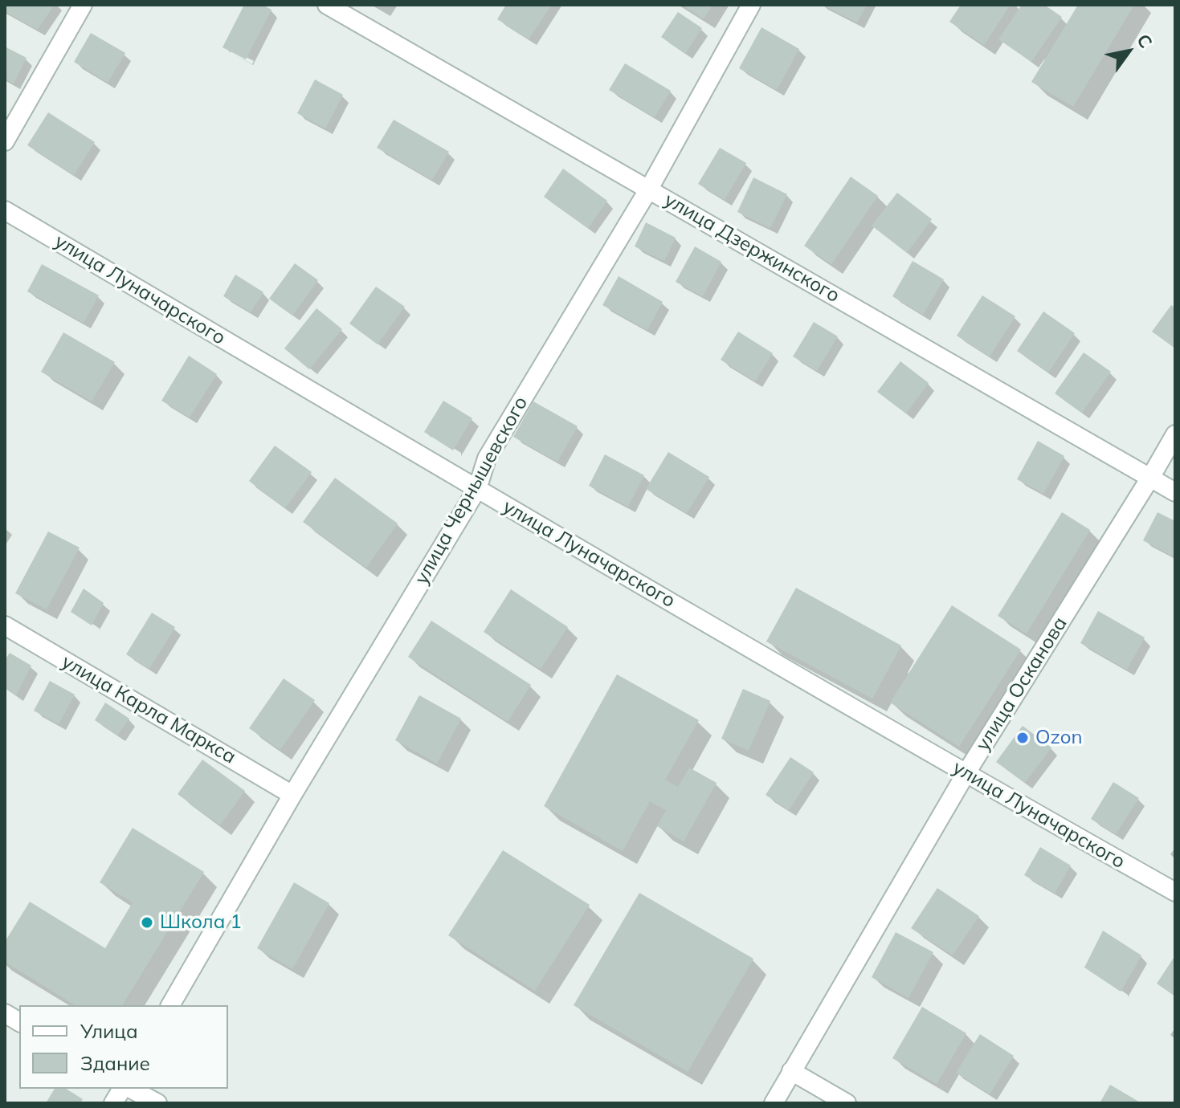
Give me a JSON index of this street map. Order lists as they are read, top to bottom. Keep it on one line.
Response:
{"streets":{"street":["улица Дзержинского","улица Луначарского","улица Чернышевского","улица Осканова","улица Карла Маркса"]},"crossings":[["улица Дзержинского","улица Чернышевского"],["улица Дзержинского","улица Осканова"],["улица Луначарского","улица Чернышевского"],["улица Луначарского","улица Осканова"],["улица Чернышевского","улица Карла Маркса"]],"places":["Ozon","Школа 1"],"legend":["Улица","Здание"],"north":"top right"}
